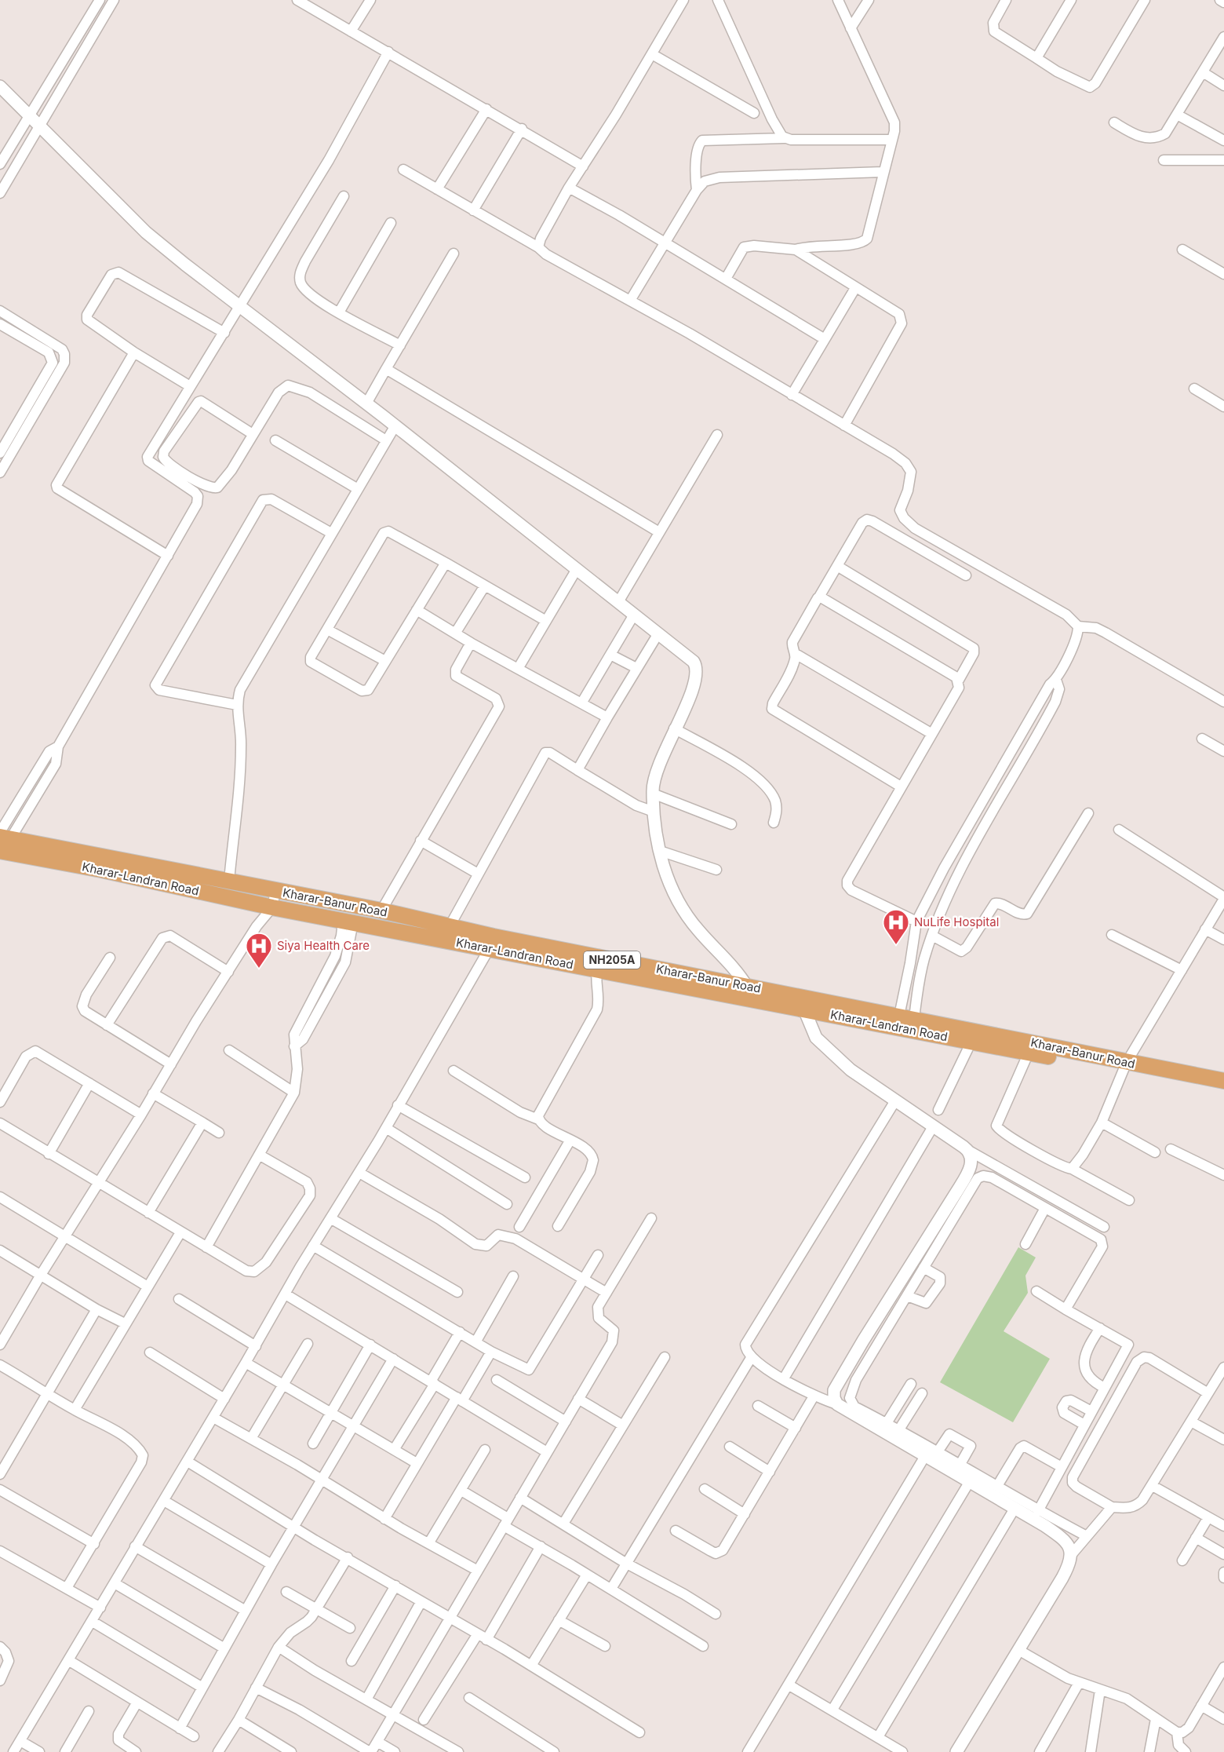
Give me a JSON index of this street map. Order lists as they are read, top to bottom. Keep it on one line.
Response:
{"streets":{"highway":["Kharar-Landran Road","Kharar-Banur Road","NH205A"]},"crossings":[["Kharar-Landran Road","Kharar-Banur Road"]],"places":{"hospital":["NuLife Hospital","Siya Health Care"]}}
